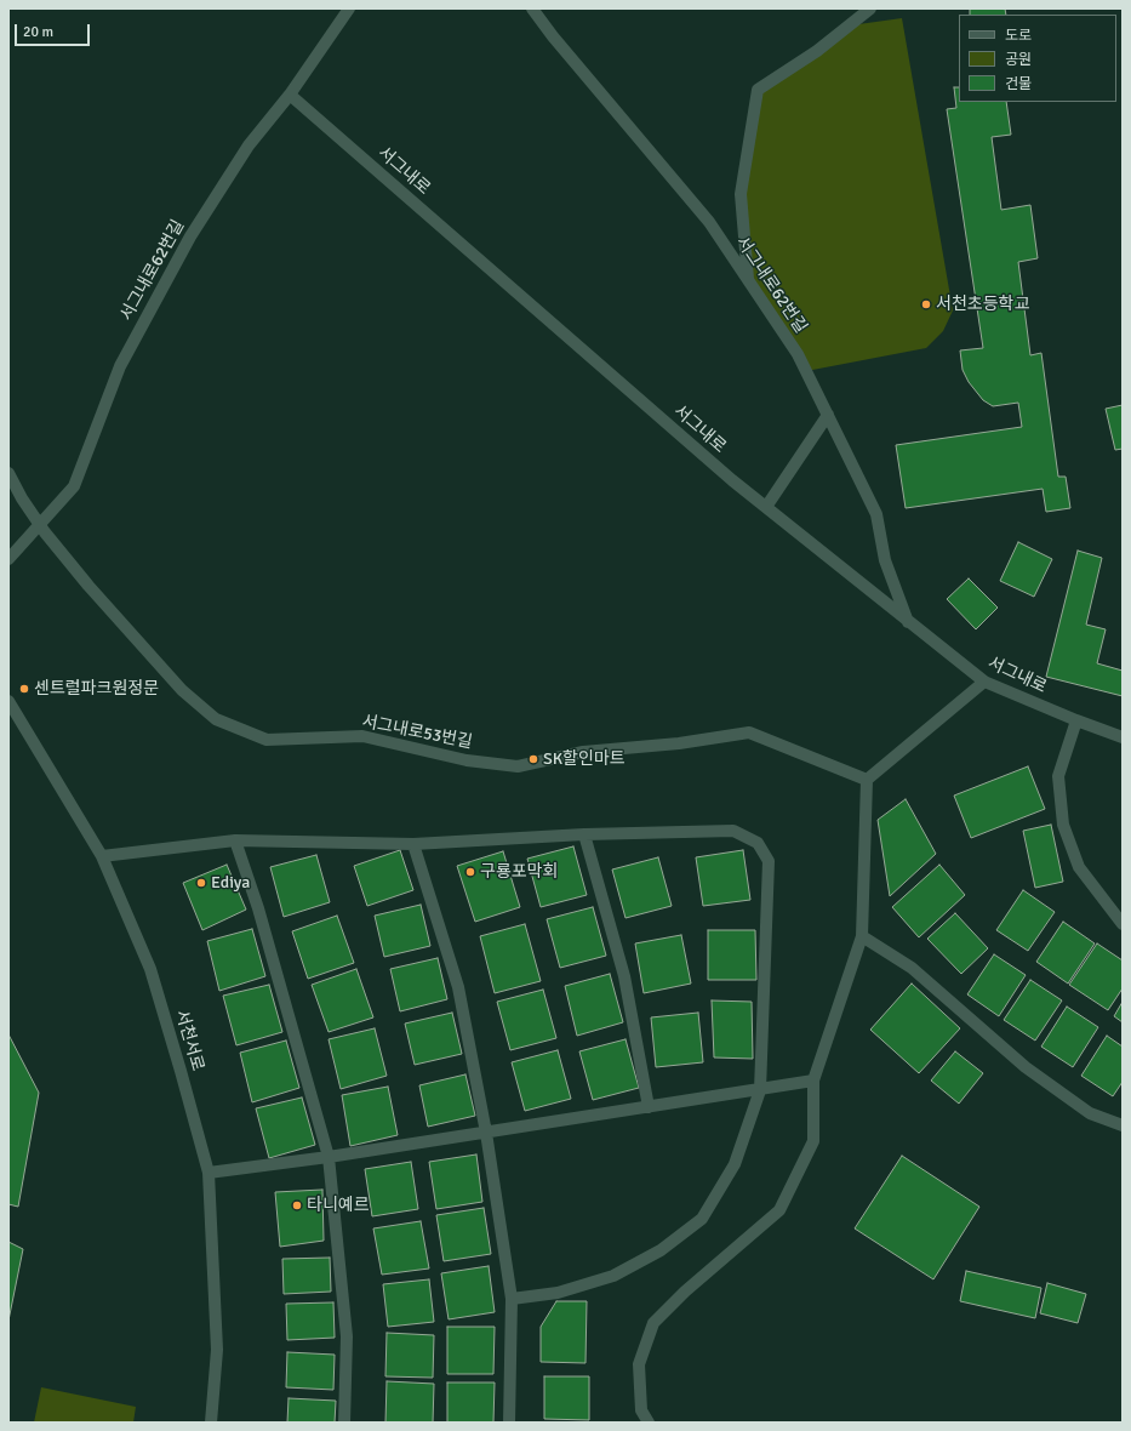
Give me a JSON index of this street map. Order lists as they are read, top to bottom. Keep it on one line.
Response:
{"streets":{"street":["서그내로","서그내로62번길","서그내로53번길","서천서로"]},"crossings":[["서그내로","서그내로62번길"],["서그내로62번길","서그내로53번길"]],"places":["서천초등학교","센트럴파크원정문","SK할인마트","구룡포막회","Ediya","타니예르"],"legend":["도로","공원","건물"],"scale_bar":"20 m"}
